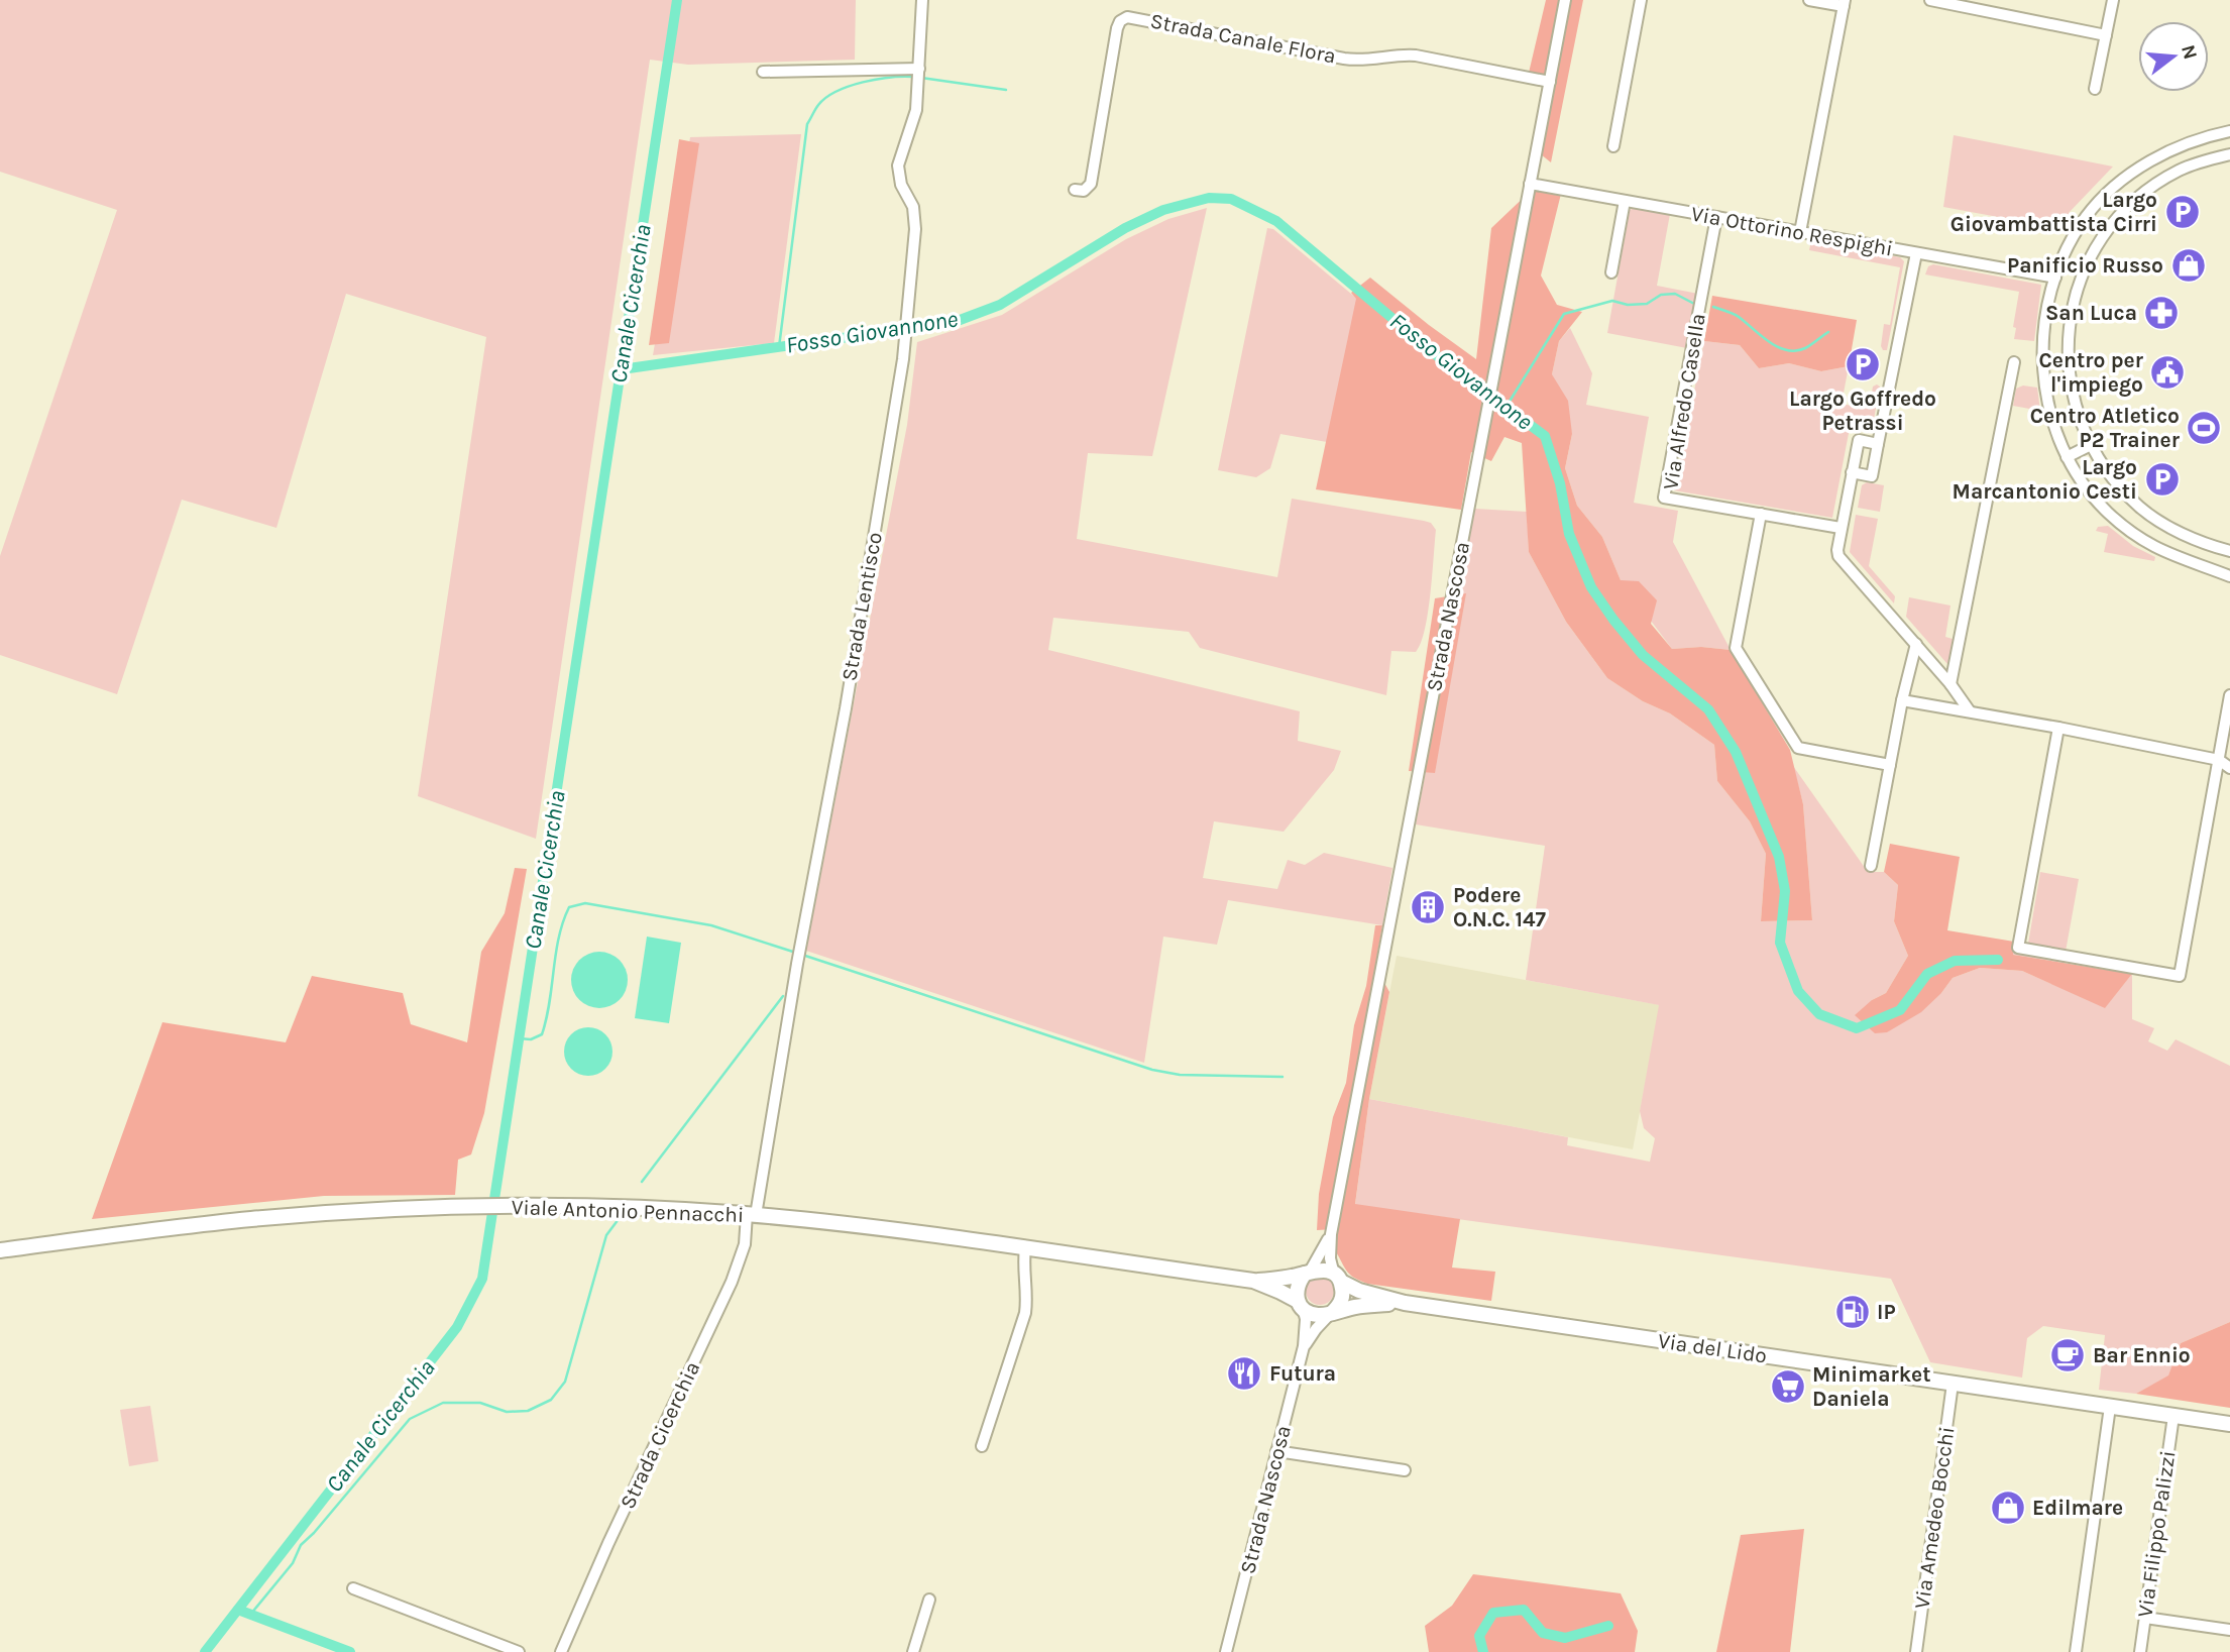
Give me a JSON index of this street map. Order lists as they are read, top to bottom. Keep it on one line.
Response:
{"streets":{"main road":["Viale Antonio Pennacchi","Via del Lido"],"street":["Strada Canale Flora","Via Ottorino Respighi","Via Alfredo Casella","Strada Lentisco","Strada Nascosa","Strada Cicerchia","Via Amedeo Bocchi","Via Filippo Palizzi"]},"crossings":[["Strada Canale Flora","Strada Nascosa"],["Via Ottorino Respighi","Via Alfredo Casella"],["Via Ottorino Respighi","Strada Nascosa"],["Strada Lentisco","Viale Antonio Pennacchi"],["Strada Lentisco","Strada Cicerchia"],["Strada Nascosa","Viale Antonio Pennacchi"],["Strada Nascosa","Via del Lido"],["Viale Antonio Pennacchi","Via del Lido"],["Viale Antonio Pennacchi","Strada Cicerchia"],["Via del Lido","Via Amedeo Bocchi"],["Via del Lido","Via Filippo Palizzi"]],"water":["Canale Cicerchia","Fosso Giovannone"],"places":{"parking":["Largo Giovambattista Cirri","Largo Goffredo Petrassi","Largo Marcantonio Cesti"],"shop":["Panificio Russo","Edilmare"],"pharmacy":["San Luca"],"public building":["Centro per l'impiego"],"sports":["Centro Atletico P2 Trainer"],"building":["Podere O.N.C. 147"],"fuel station":["IP"],"cafe":["Bar Ennio"],"restaurant":["Futura"],"supermarket":["Minimarket Daniela"]},"north":"right"}
